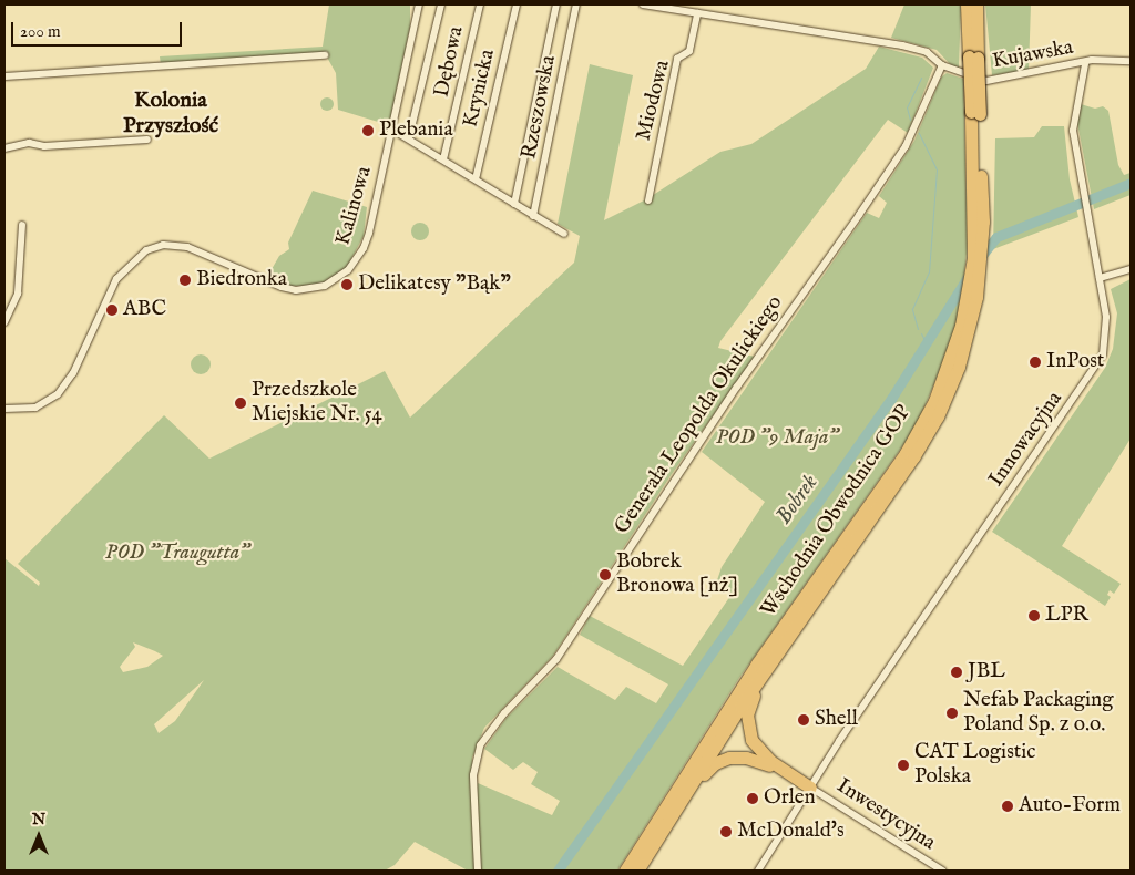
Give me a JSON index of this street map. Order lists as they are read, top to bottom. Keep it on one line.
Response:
{"streets":{"highway":["Wschodnia Obwodnica GOP"],"street":["Kujawska","Dębowa","Krynicka","Miodowa","Rzeszowska","Kalinowa","Generała Leopolda Okulickiego","Innowacyjna","Inwestycyjna"]},"crossings":[["Kujawska","Miodowa"],["Kujawska","Generała Leopolda Okulickiego"],["Kujawska","Innowacyjna"],["Innowacyjna","Inwestycyjna"]],"districts":["Kolonia Przyszłość"],"water":["Bobrek"],"parks":["POD \"9 Maja\"","POD \"Traugutta\""],"places":["Plebania","Biedronka","Delikatesy \"Bąk\"","ABC","InPost","Przedszkole Miejskie Nr. 54","Bobrek Bronowa [nż]","LPR","JBL","Nefab Packaging Poland Sp. z o.o.","Shell","CAT Logistic Polska","Orlen","Auto-Form","McDonald's"],"scale_bar":"200 m","north":"top"}
